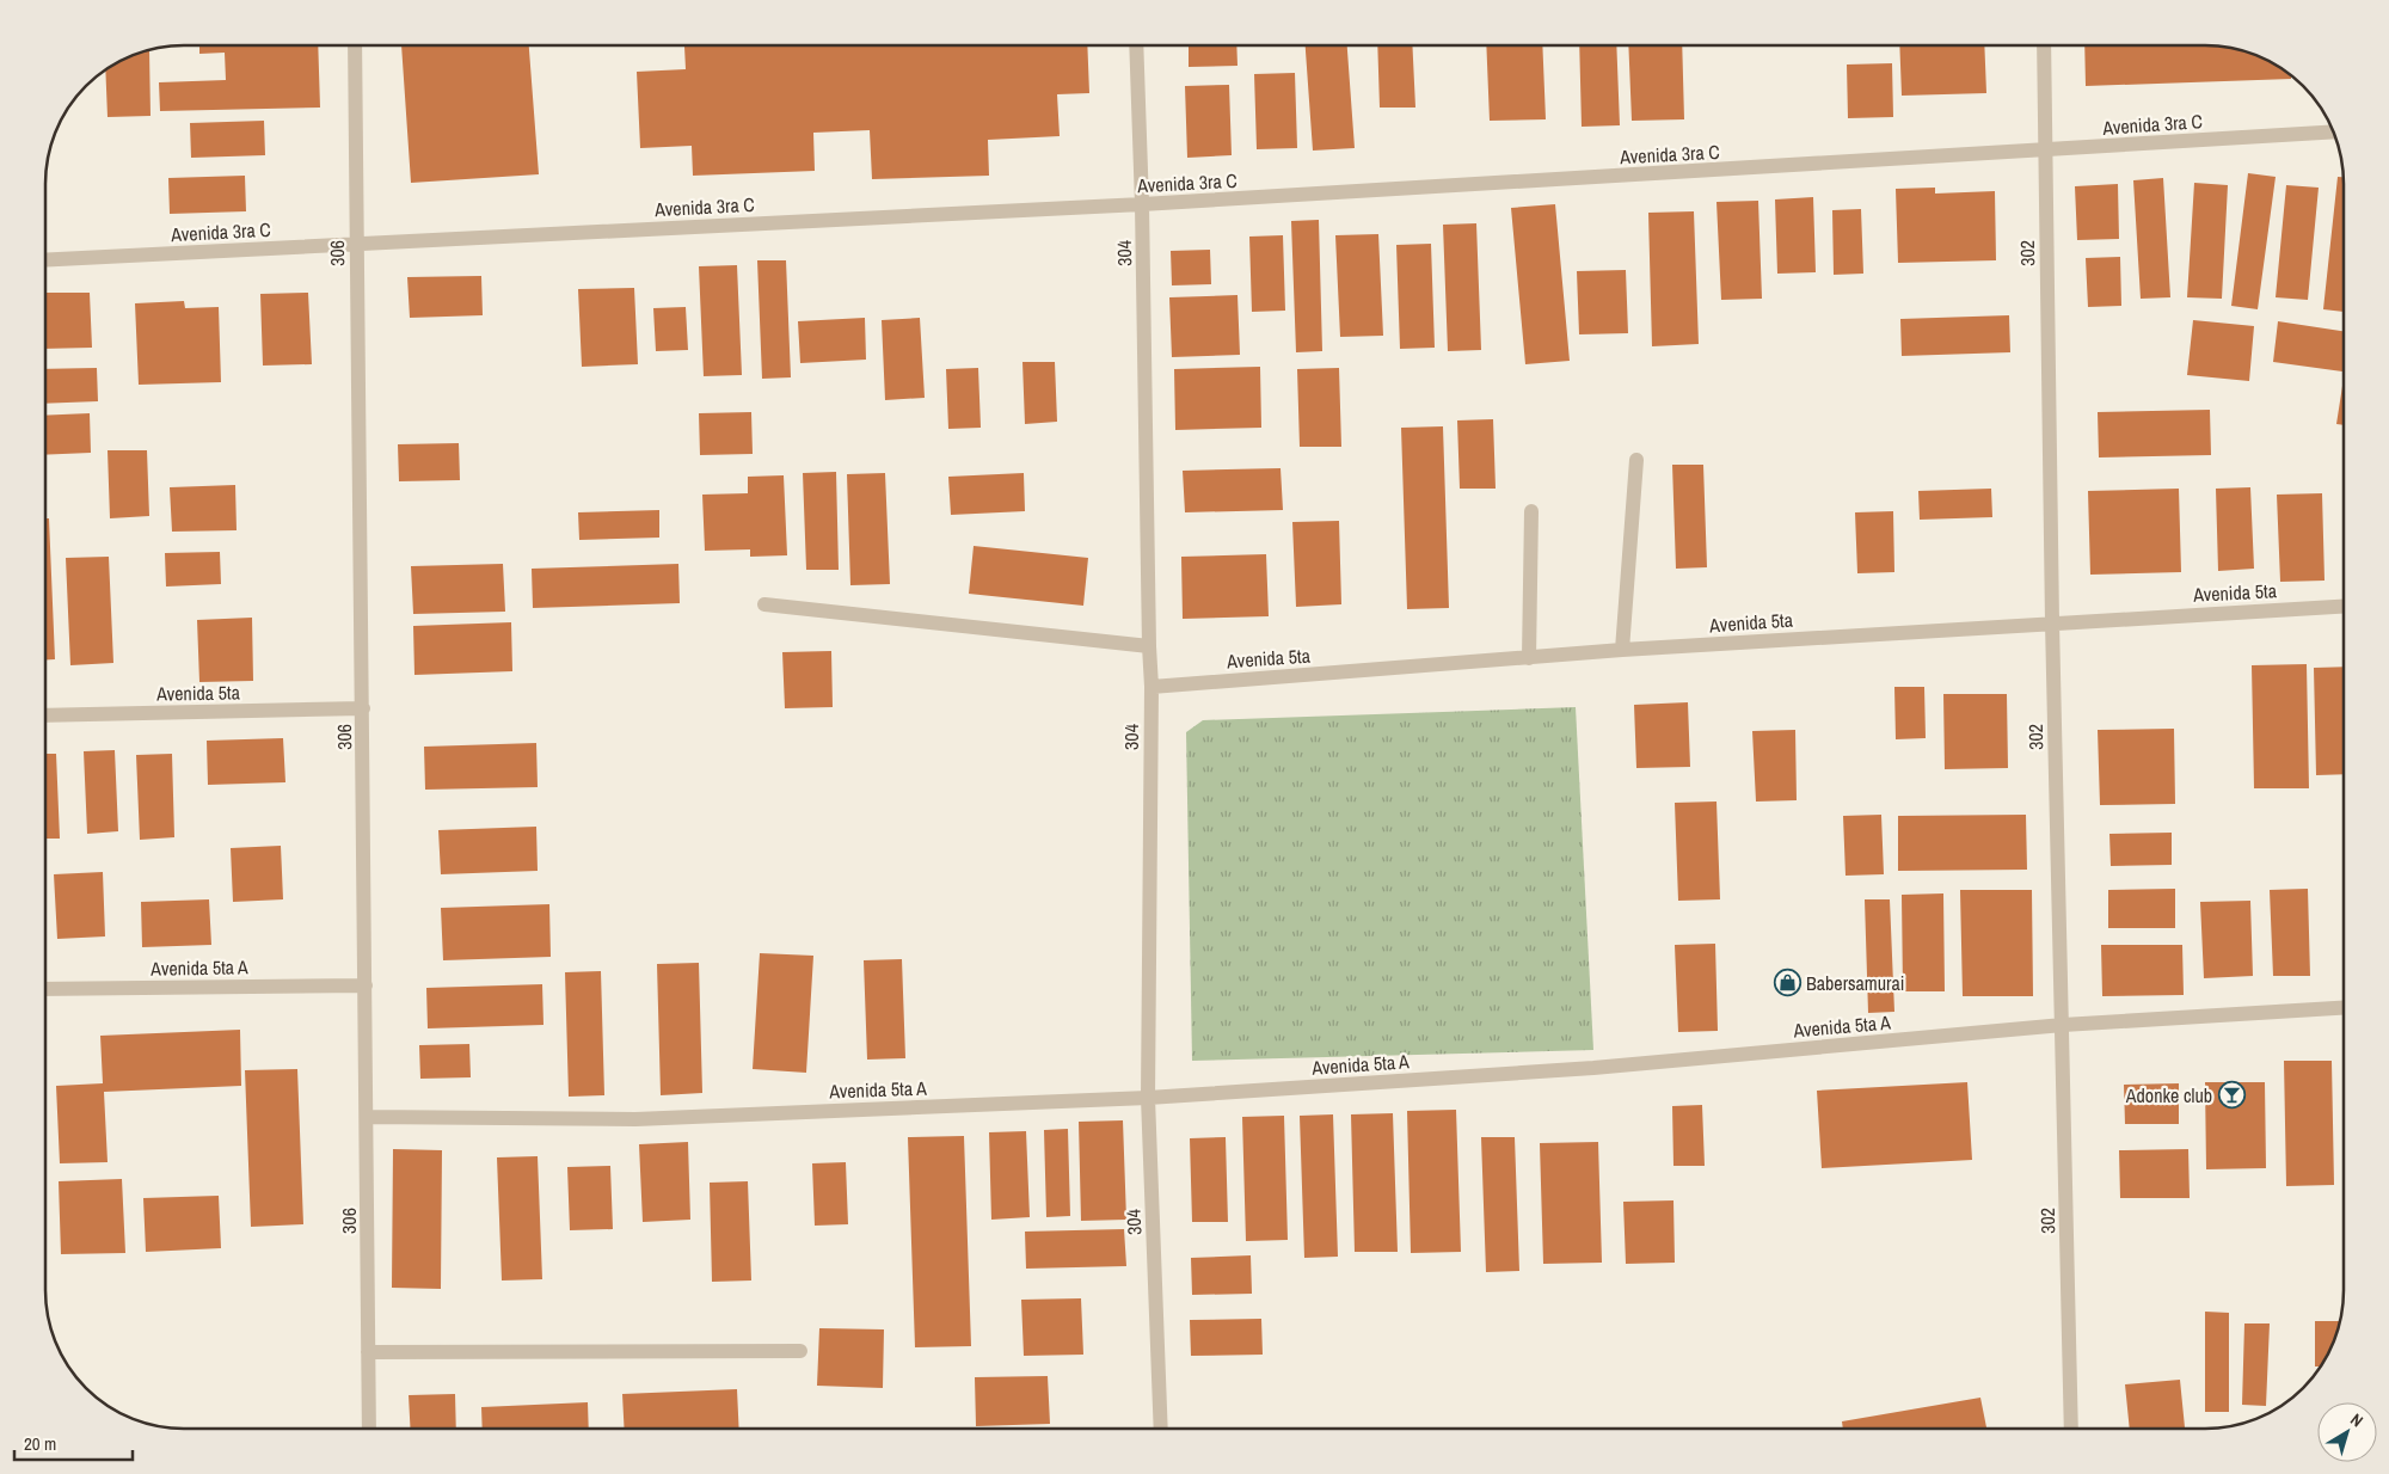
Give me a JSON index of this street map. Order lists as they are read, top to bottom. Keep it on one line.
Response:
{"streets":{"street":["Avenida 3ra C","306","304","302","Avenida 5ta","Avenida 5ta A"]},"crossings":[["Avenida 3ra C","306"],["Avenida 3ra C","304"],["Avenida 3ra C","302"],["306","Avenida 5ta"],["306","Avenida 5ta A"],["304","Avenida 5ta"],["304","Avenida 5ta A"],["302","Avenida 5ta"],["302","Avenida 5ta A"]],"places":{"shop":["Babersamurai"],"bar":["Adonke club"]},"scale_bar":"20 m","north":"top right"}
